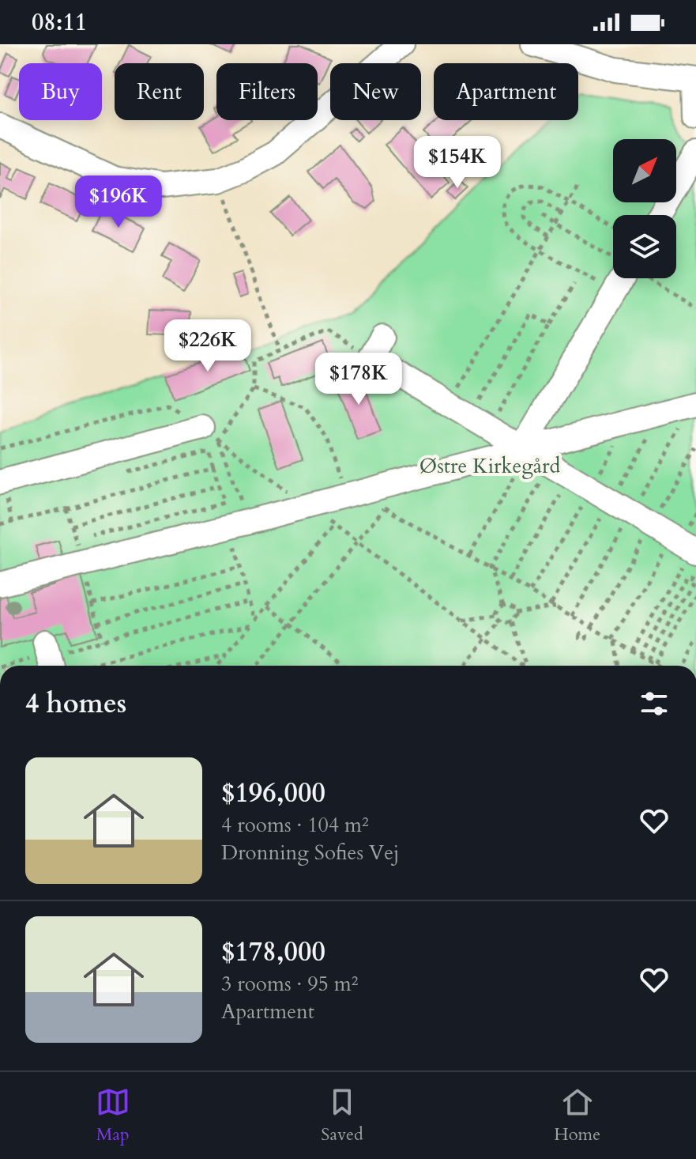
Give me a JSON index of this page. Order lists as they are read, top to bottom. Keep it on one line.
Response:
{"parks":["Østre Kirkegård"],"north":"top right","page":{"status":"08:11","chip":["Buy","Rent","Filters","New","Apartment"],"price":["$154K","$196K","$226K","$178K"],"heading":"4 homes","list":[{"name":"$196,000","note":"4 rooms · 104 m² · Dronning Sofies Vej"},{"name":"$178,000","note":"3 rooms · 95 m² · Apartment"}],"tabs":["Map","Saved","Home"]}}
